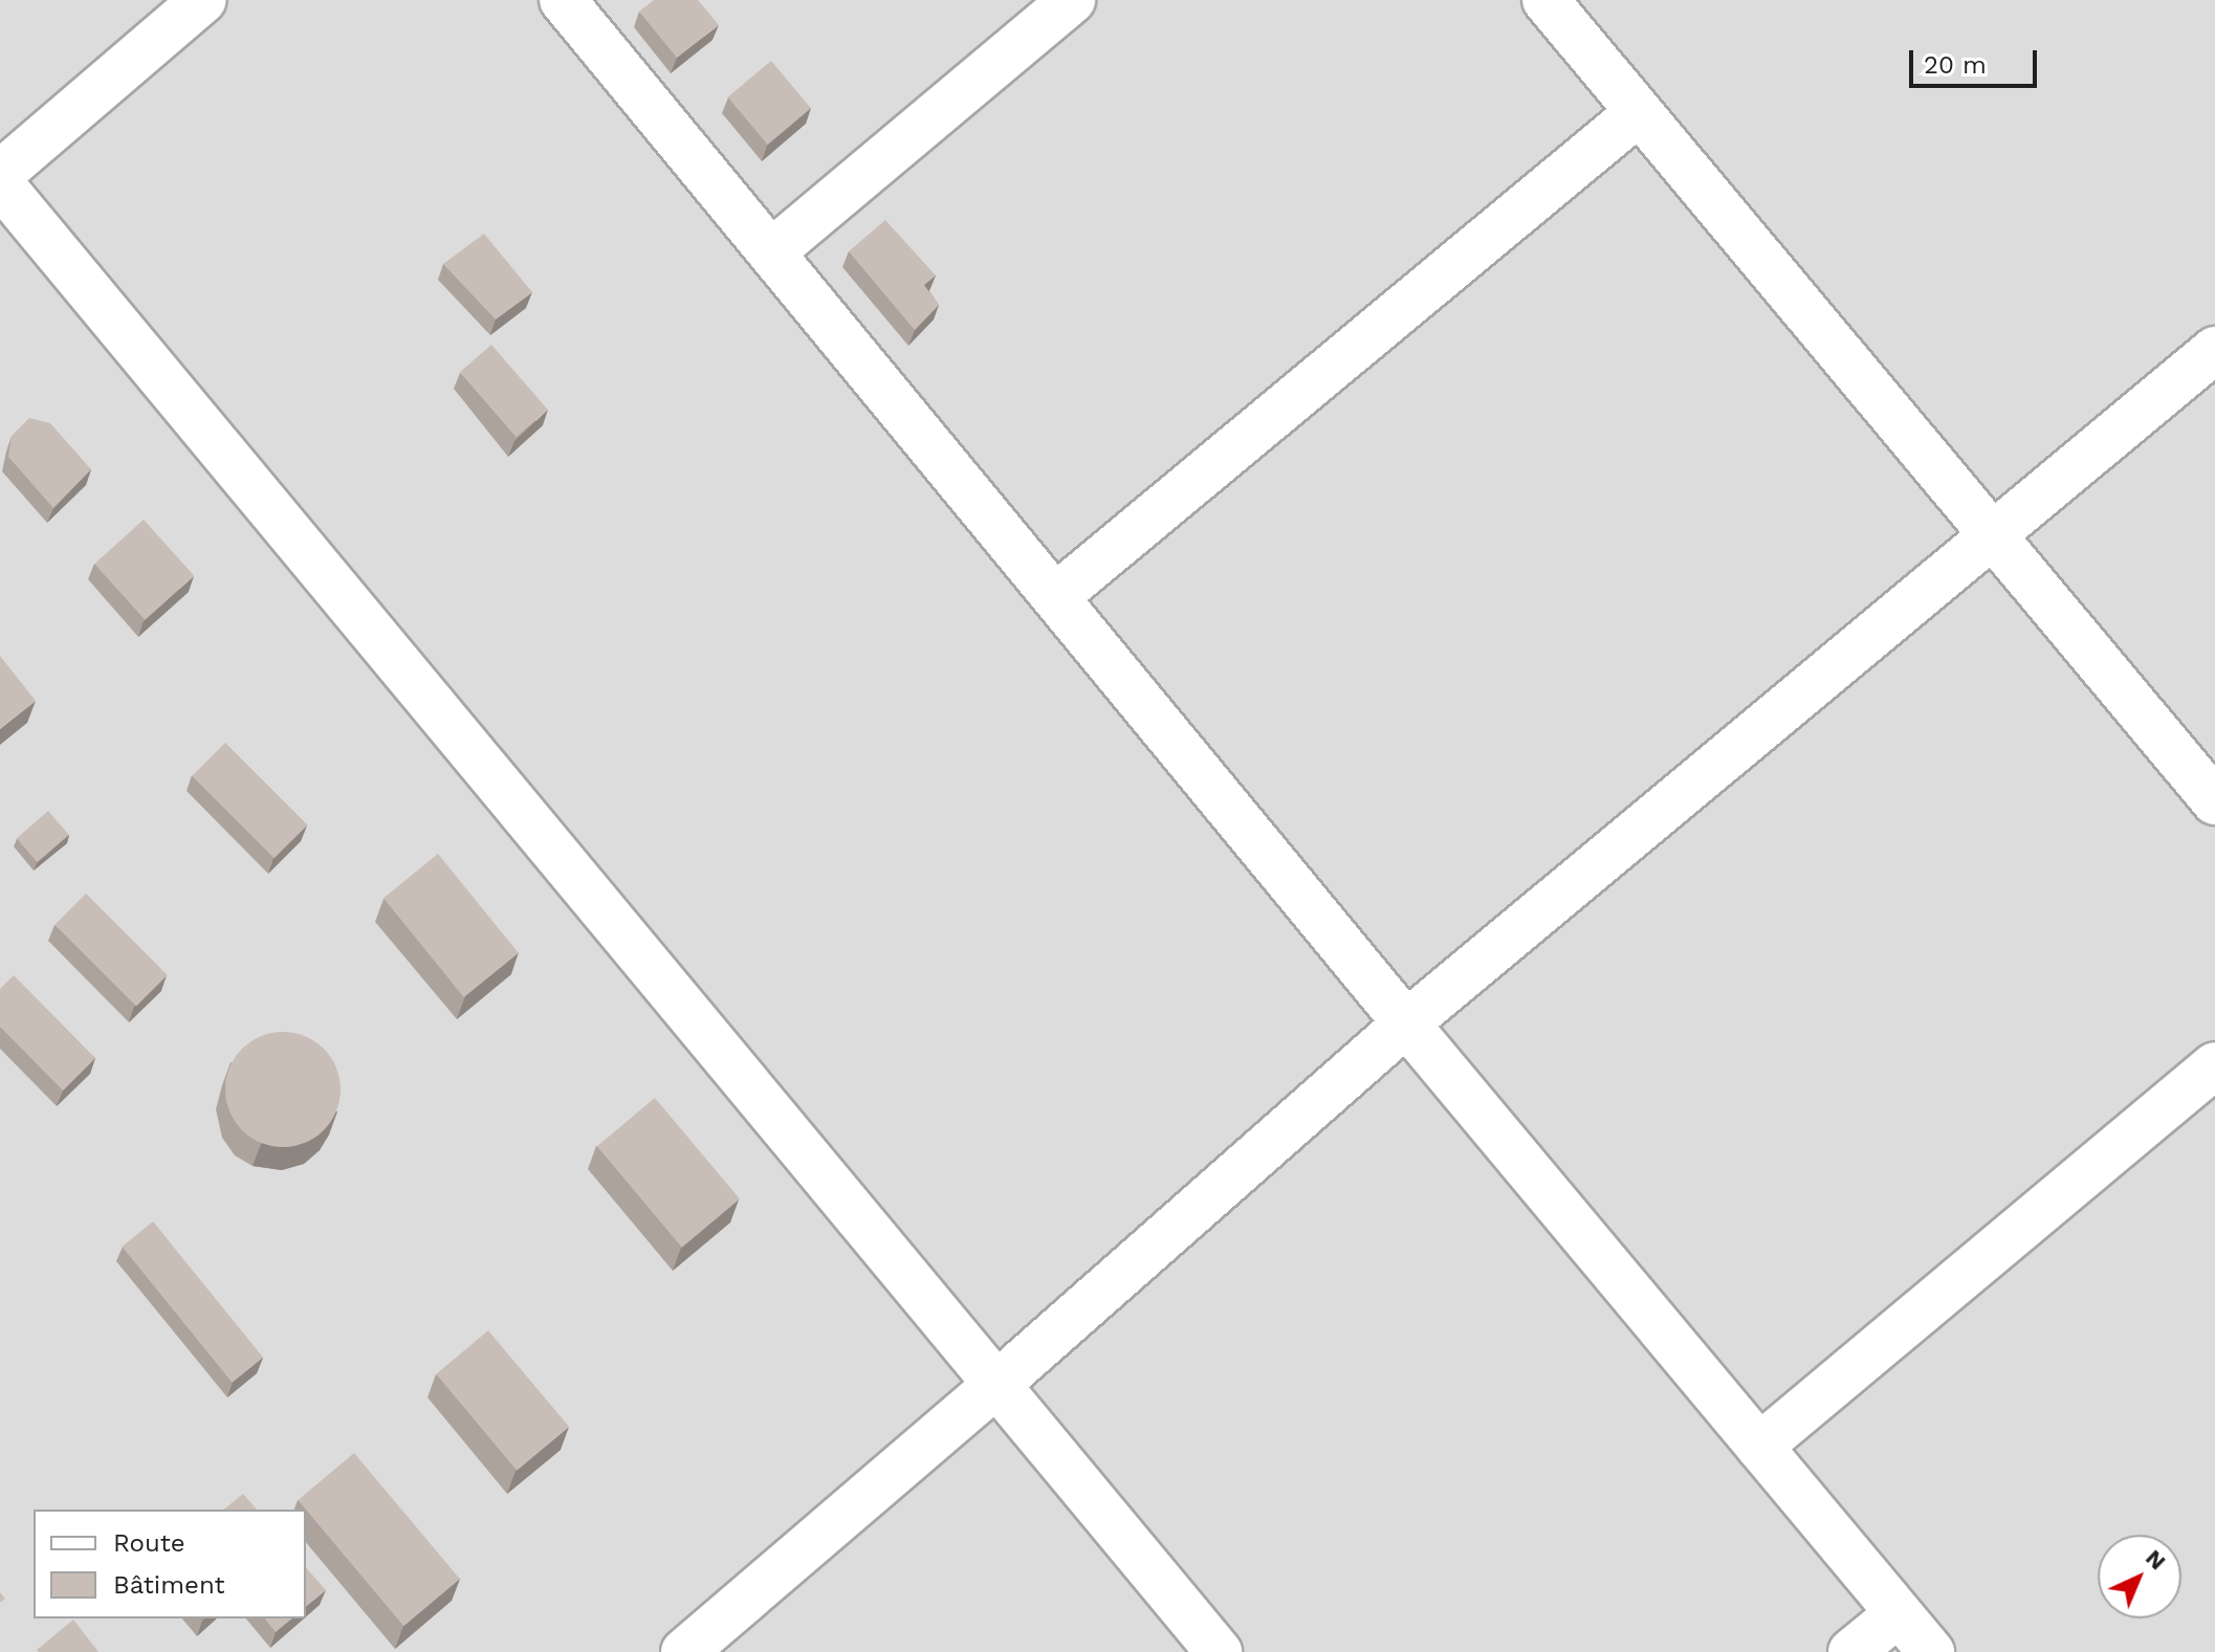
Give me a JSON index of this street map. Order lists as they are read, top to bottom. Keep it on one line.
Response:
{"legend":["Route","Bâtiment"],"scale_bar":"20 m","north":"top right"}
